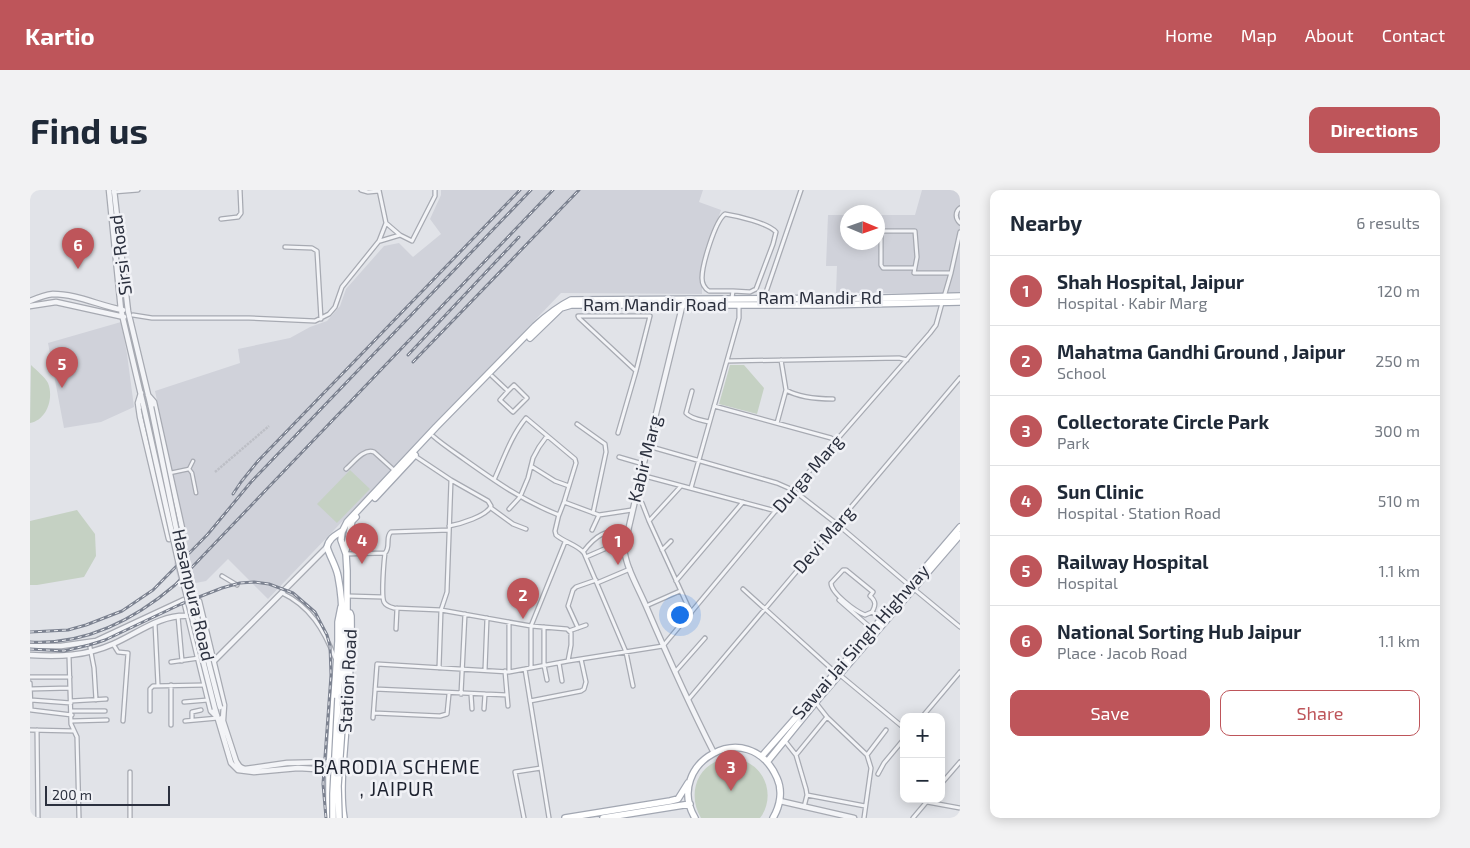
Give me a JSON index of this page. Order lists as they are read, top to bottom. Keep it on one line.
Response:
{"streets":{"main road":["Ram Mandir Rd","Ram Mandir Road","Sawai Jai Singh Highway","Station Road"],"street":["Sirsi Road","Kabir Marg","Durga Marg","Devi Marg","Hasanpura Road"]},"crossings":[["Sirsi Road","Hasanpura Road"],["Ram Mandir Rd","Ram Mandir Road"],["Ram Mandir Rd","Kabir Marg"],["Ram Mandir Rd","Durga Marg"],["Ram Mandir Road","Kabir Marg"],["Ram Mandir Road","Station Road"],["Kabir Marg","Durga Marg"],["Kabir Marg","Devi Marg"],["Hasanpura Road","Station Road"]],"districts":["BARODIA SCHEME , JAIPUR"],"scale_bar":"200 m","north":"right","page":{"header":"Kartio","nav":["Home","Map","About","Contact"],"buttons":["Directions",["Save","Share"]],"title":"Find us","heading":["Nearby","6 results"],"pins":["6","5","4","1","2","3"],"list":[{"mark":"1","name":"Shah Hospital, Jaipur","note":"Hospital · Kabir Marg","value":"120 m"},{"mark":"2","name":"Mahatma Gandhi Ground , Jaipur","note":"School","value":"250 m"},{"mark":"3","name":"Collectorate Circle Park","note":"Park","value":"300 m"},{"mark":"4","name":"Sun Clinic","note":"Hospital · Station Road","value":"510 m"},{"mark":"5","name":"Railway Hospital","note":"Hospital","value":"1.1 km"},{"mark":"6","name":"National Sorting Hub Jaipur","note":"Place · Jacob Road","value":"1.1 km"}],"map_buttons":["+","−"],"scale":"200 m"}}
